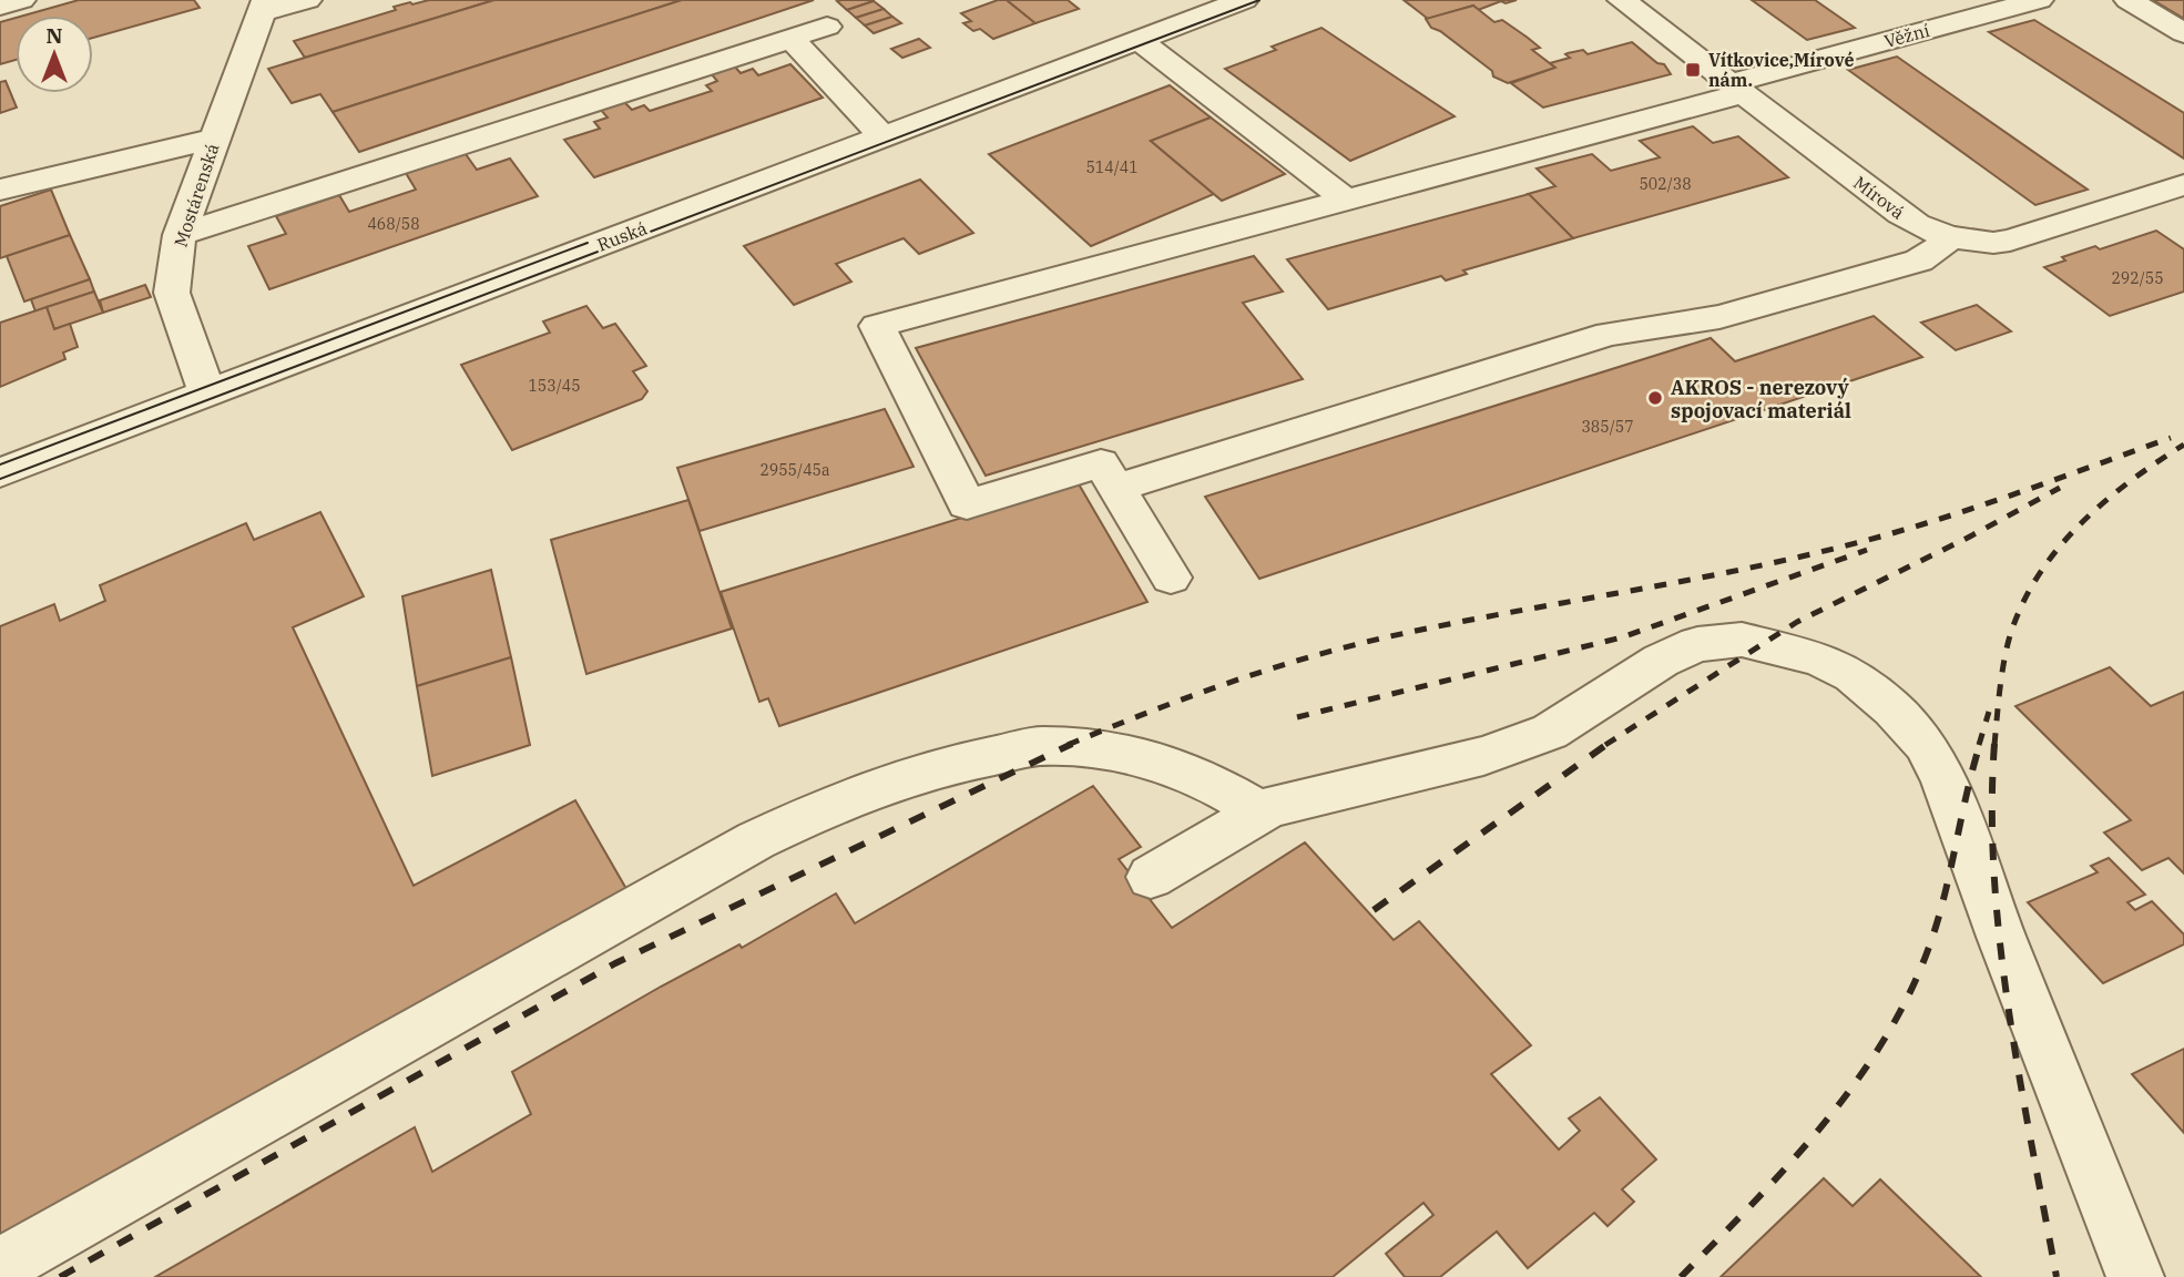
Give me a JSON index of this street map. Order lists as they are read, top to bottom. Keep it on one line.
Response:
{"streets":{"street":["Věžní","Mostárenská","Mírová","Ruská"]},"crossings":[["Věžní","Mírová"],["Mostárenská","Ruská"]],"places":{"transit":["Vítkovice,Mírové nám."],"other":["AKROS - nerezový spojovací materiál"]},"house_numbers":["514/41","502/38","468/58","292/55","153/45","385/57","2955/45a"],"north":"top"}
